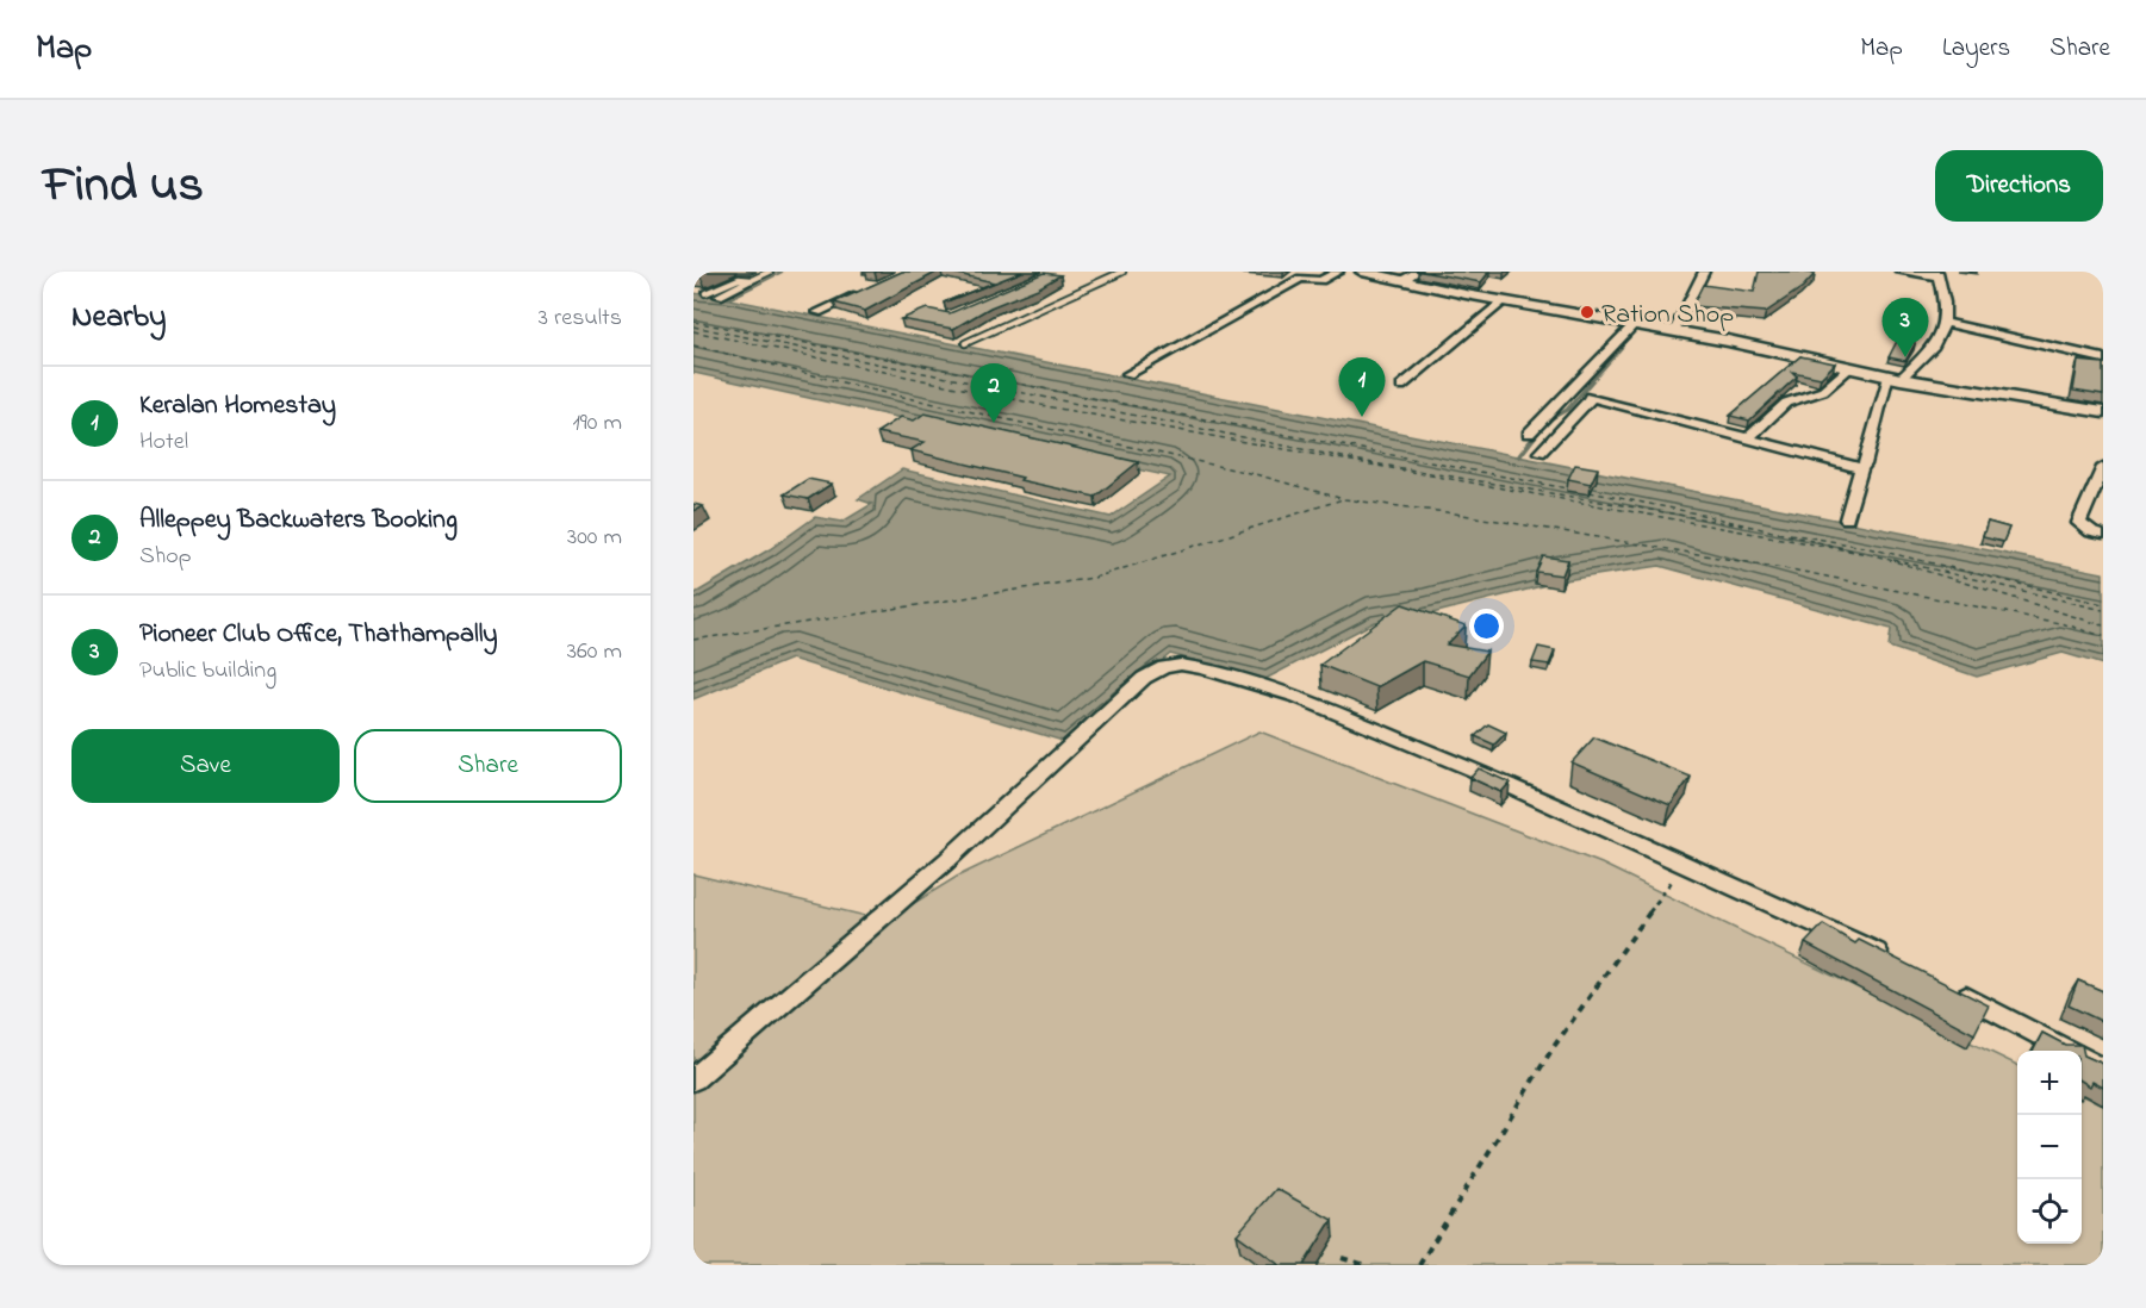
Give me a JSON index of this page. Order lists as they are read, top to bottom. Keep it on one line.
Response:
{"places":["Ration Shop"],"page":{"header":"Map","nav":["Map","Layers","Share"],"title":"Find us","buttons":["Directions",["Save","Share"]],"heading":["Nearby","3 results"],"pins":["3","1","2"],"list":[{"mark":"1","name":"Keralan Homestay","note":"Hotel","value":"190 m"},{"mark":"2","name":"Alleppey Backwaters Booking","note":"Shop","value":"300 m"},{"mark":"3","name":"Pioneer Club Office, Thathampally","note":"Public building","value":"360 m"}],"map_buttons":["+","−"]}}
